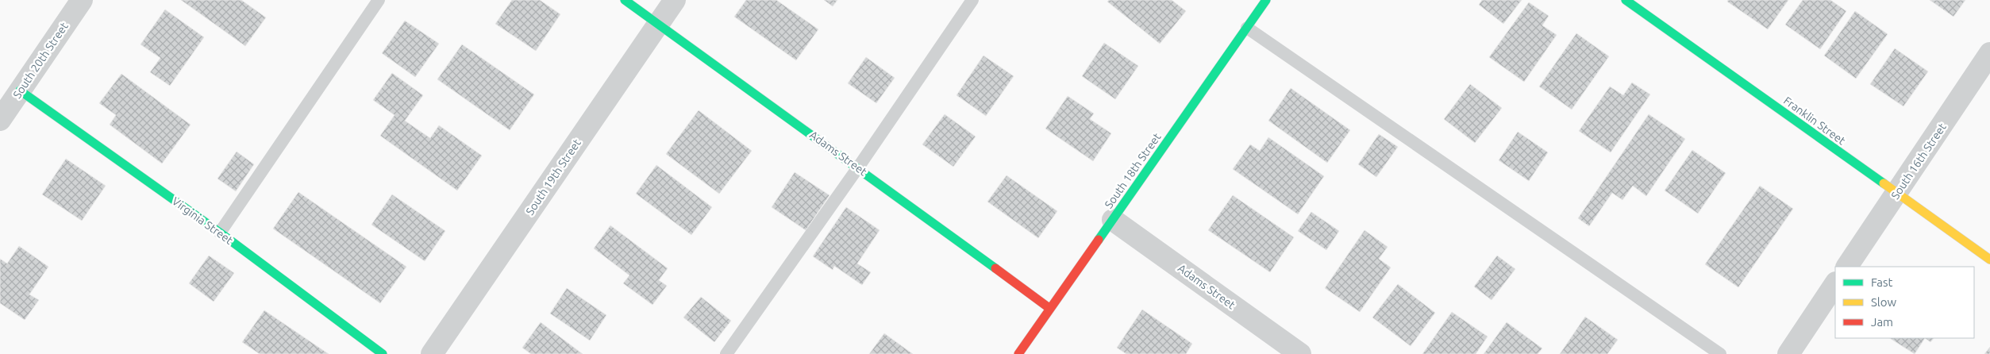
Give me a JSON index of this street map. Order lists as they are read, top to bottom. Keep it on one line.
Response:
{"streets":{"street":["South 20th Street","Franklin Street","Adams Street","South 16th Street","South 18th Street","South 19th Street","Virginia Street"]},"crossings":[["South 20th Street","Virginia Street"],["Franklin Street","South 16th Street"],["Adams Street","South 18th Street"],["Adams Street","South 19th Street"]],"legend":["Fast","Slow","Jam"]}
